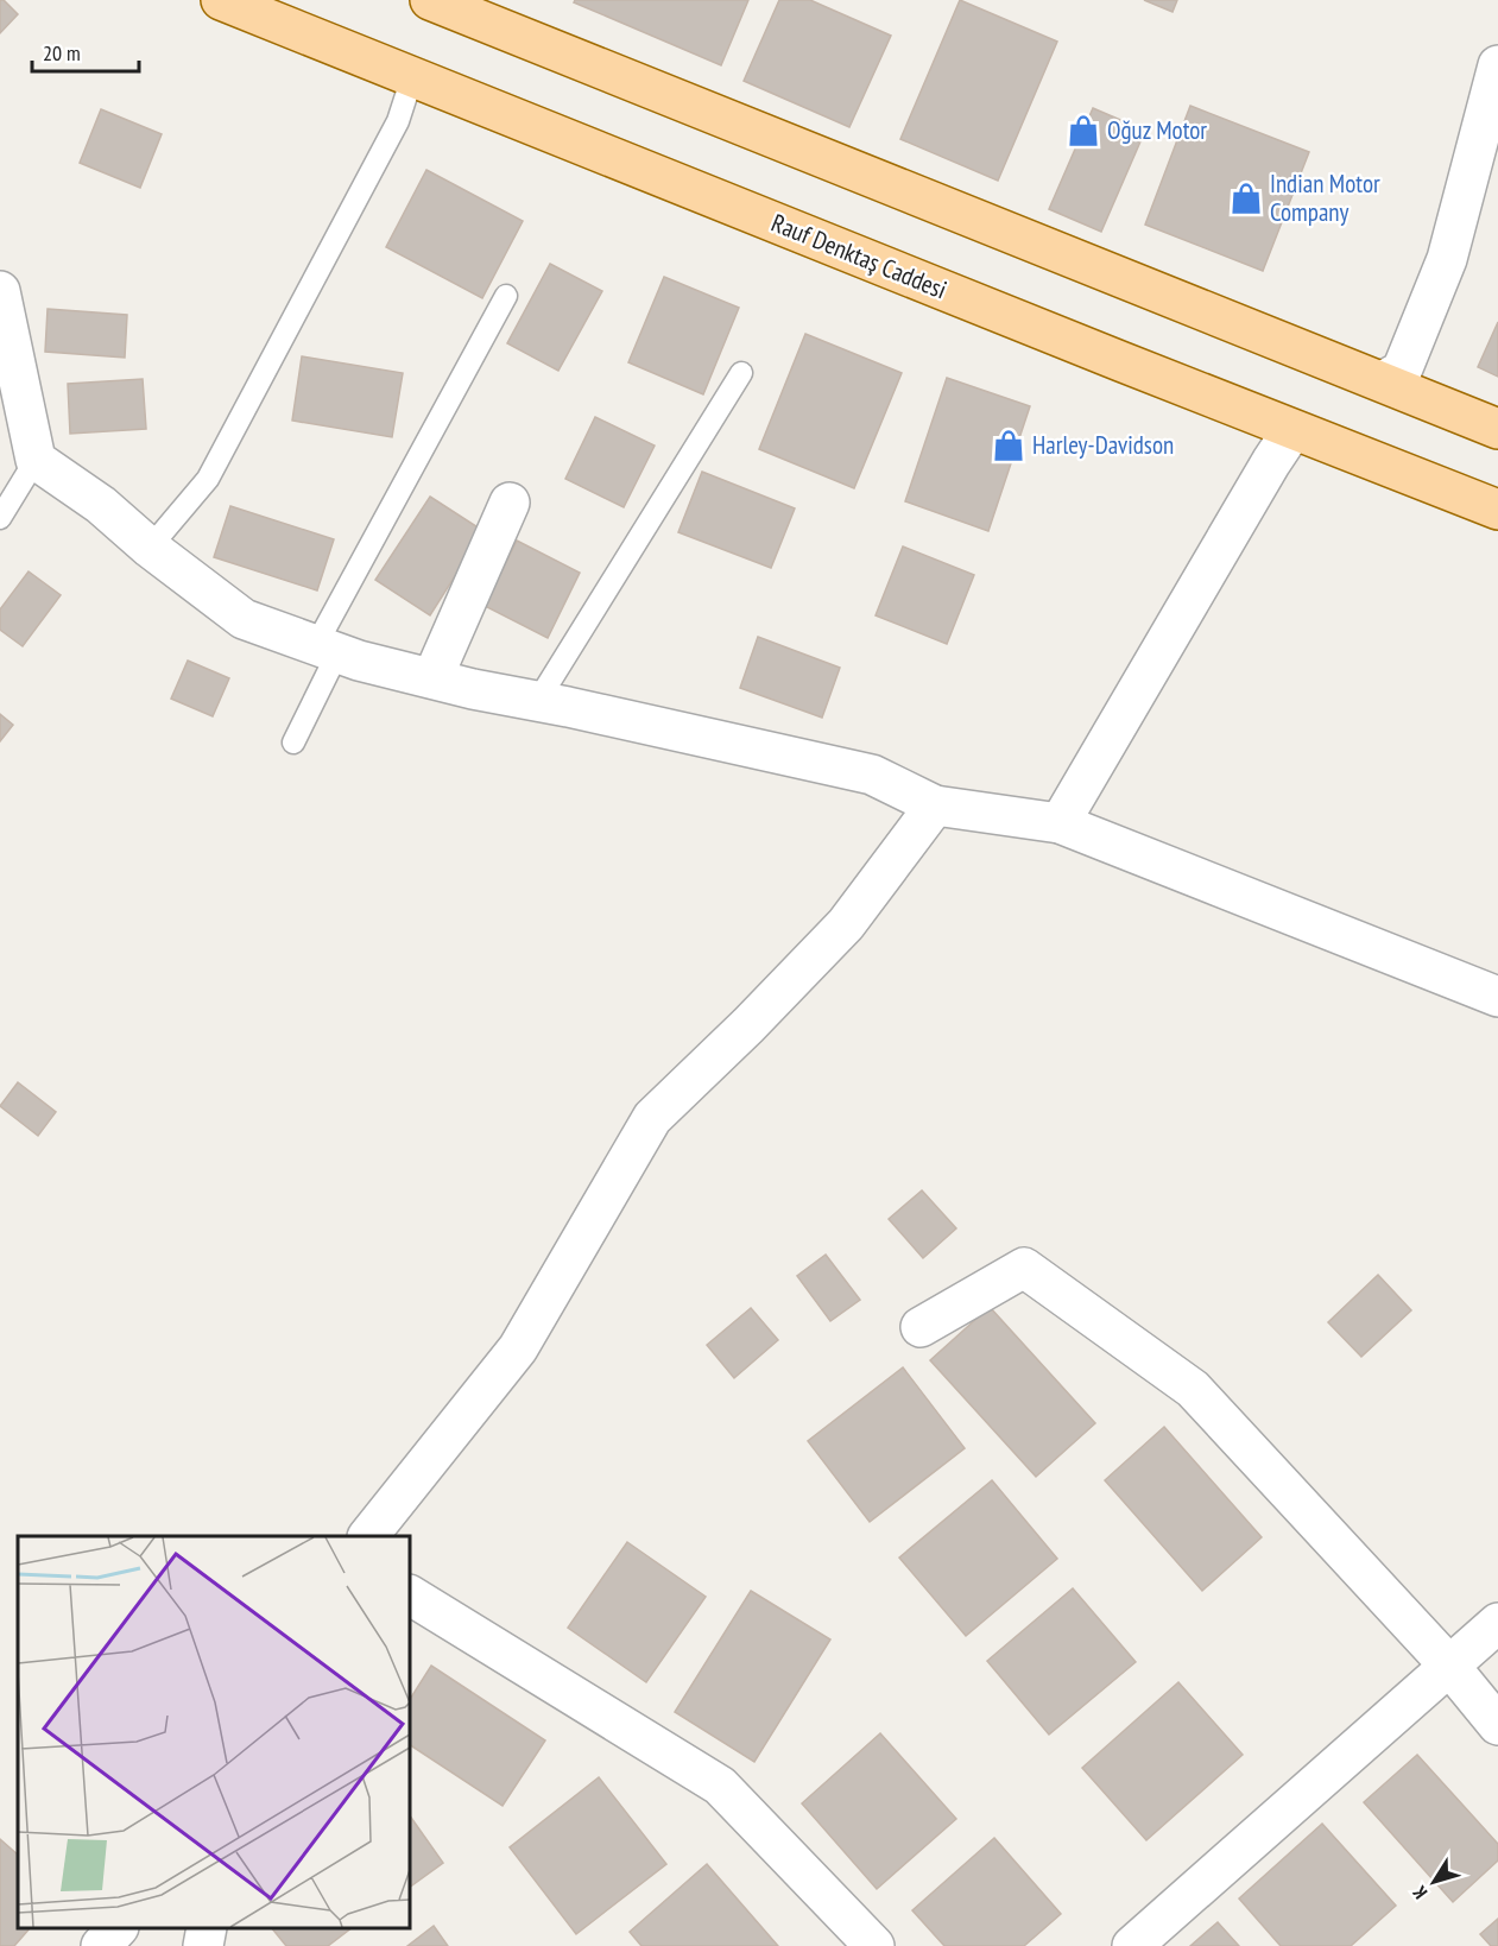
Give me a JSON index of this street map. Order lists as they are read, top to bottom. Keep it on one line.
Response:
{"streets":{"main road":["Rauf Denktaş Caddesi"]},"places":{"shop":["Oğuz Motor","Indian Motor Company","Harley-Davidson"]},"scale_bar":"20 m","north":"bottom left"}
